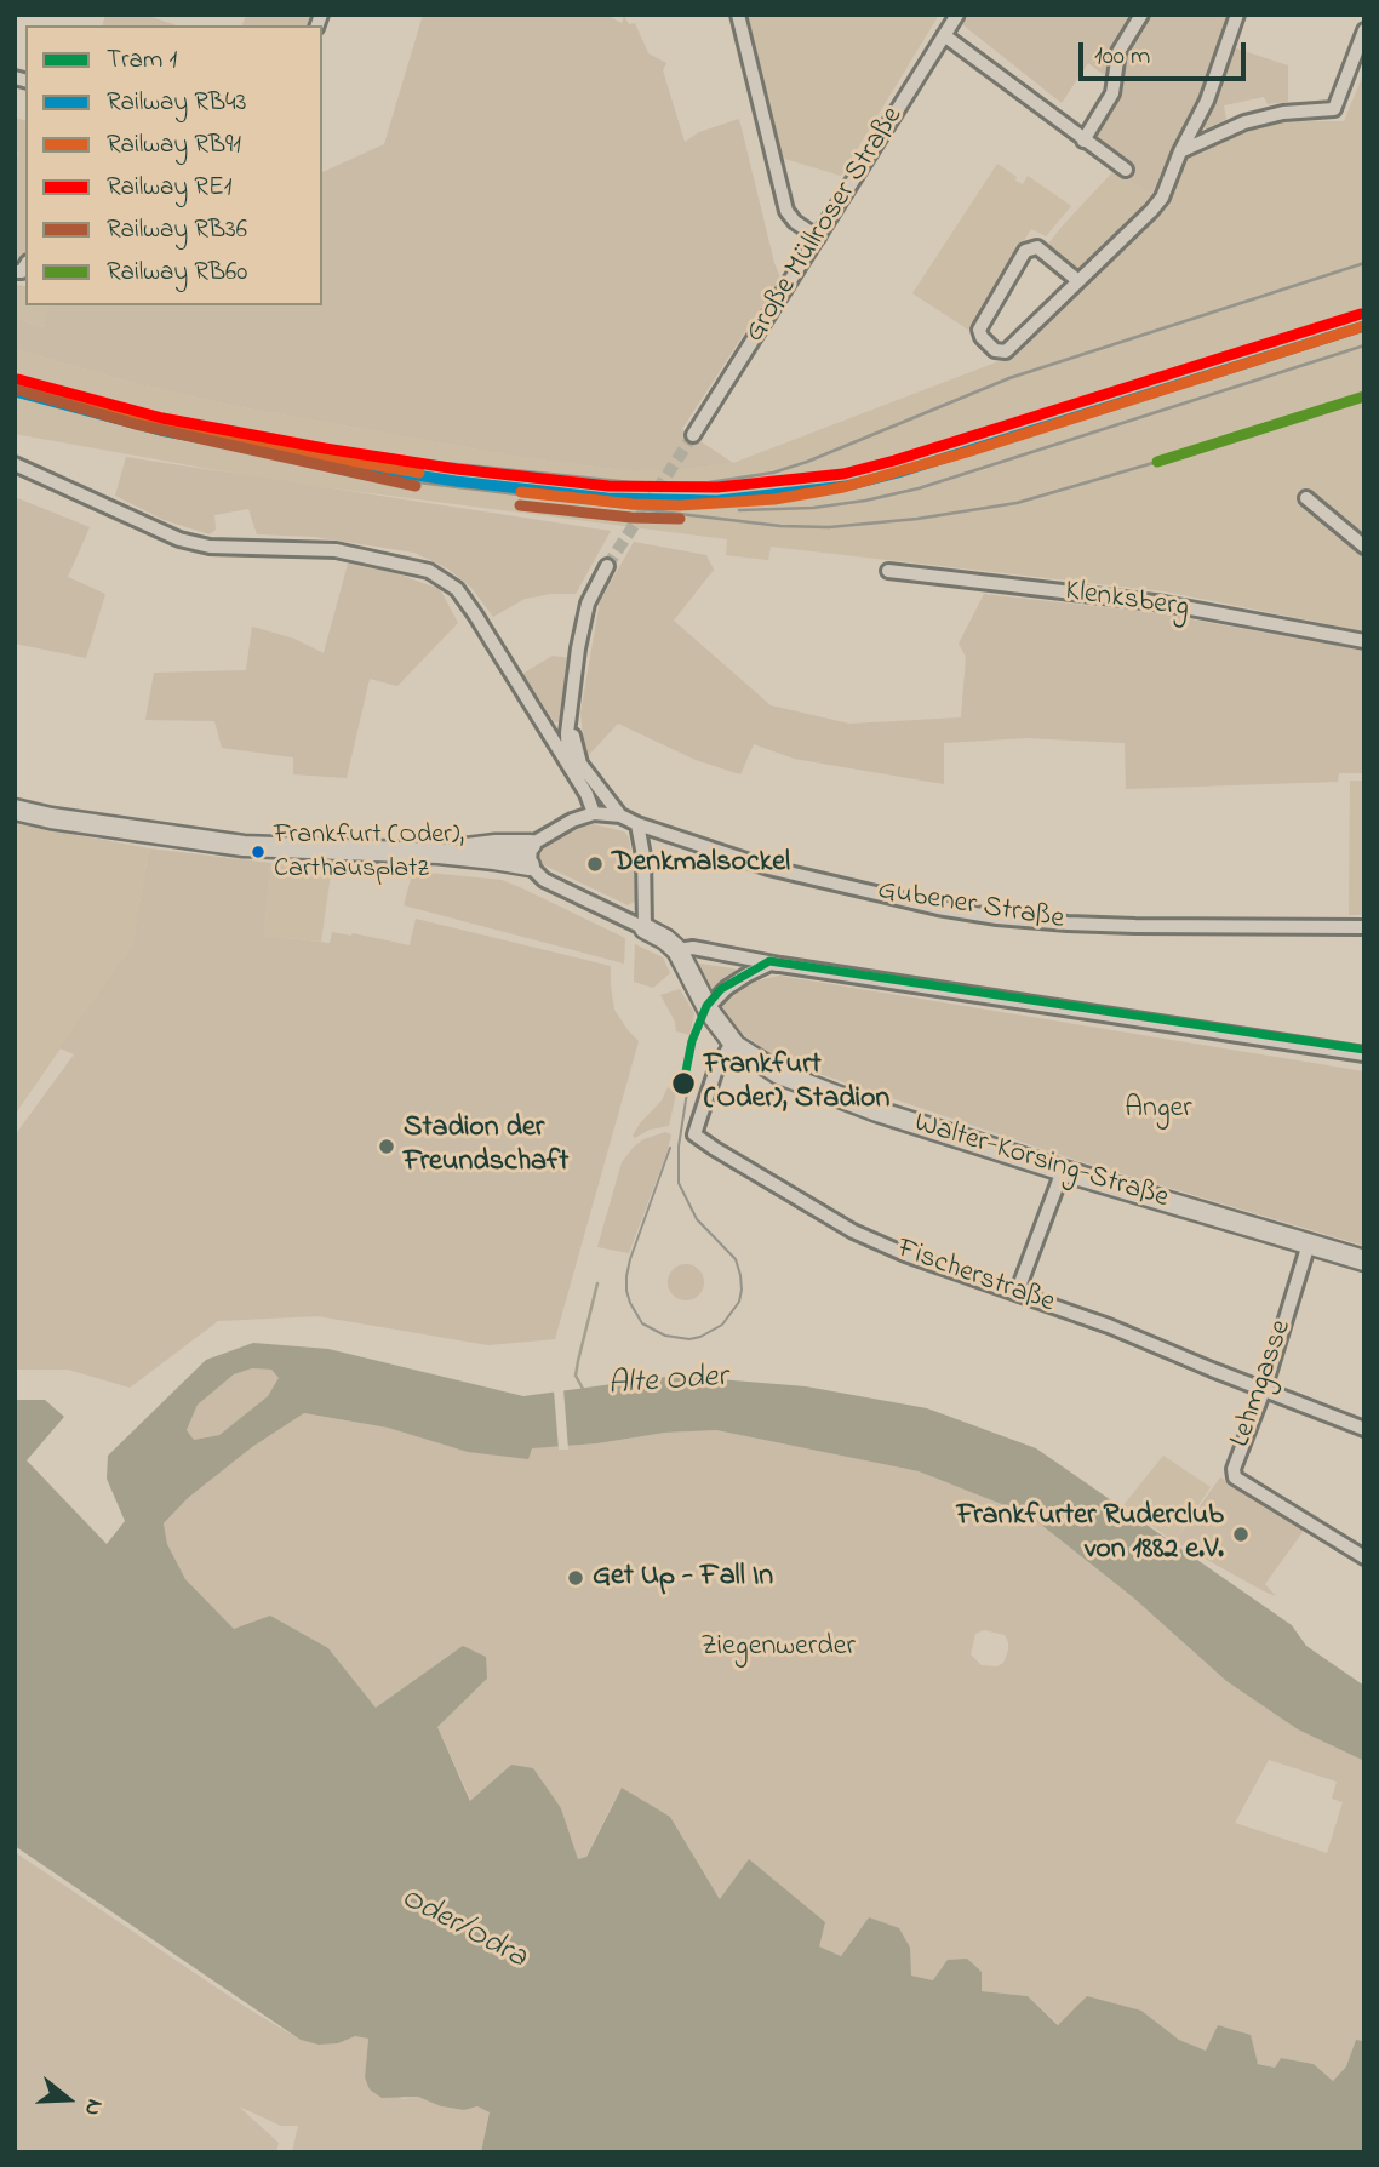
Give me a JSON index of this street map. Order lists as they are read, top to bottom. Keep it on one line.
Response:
{"streets":{"street":["Große Müllroser Straße","Klenksberg","Gubener Straße","Walter-Korsing-Straße","Fischerstraße","Lehmgasse"]},"crossings":[["Walter-Korsing-Straße","Fischerstraße"],["Walter-Korsing-Straße","Lehmgasse"],["Fischerstraße","Lehmgasse"]],"water":["Alte Oder","Oder/Odra"],"parks":["Anger","Ziegenwerder"],"places":["Frankfurt (Oder), Carthausplatz","Denkmalsockel","Frankfurt (Oder), Stadion","Stadion der Freundschaft","Frankfurter Ruderclub von 1882 e.V.","Get Up - Fall In"],"lines":["rail line RE1","rail line RB43","rail line RB91","rail line RB36","rail line RB60","tram line 1"],"legend":["Tram 1","Railway RB43","Railway RB91","Railway RE1","Railway RB36","Railway RB60"],"scale_bar":"100 m","north":"right"}
